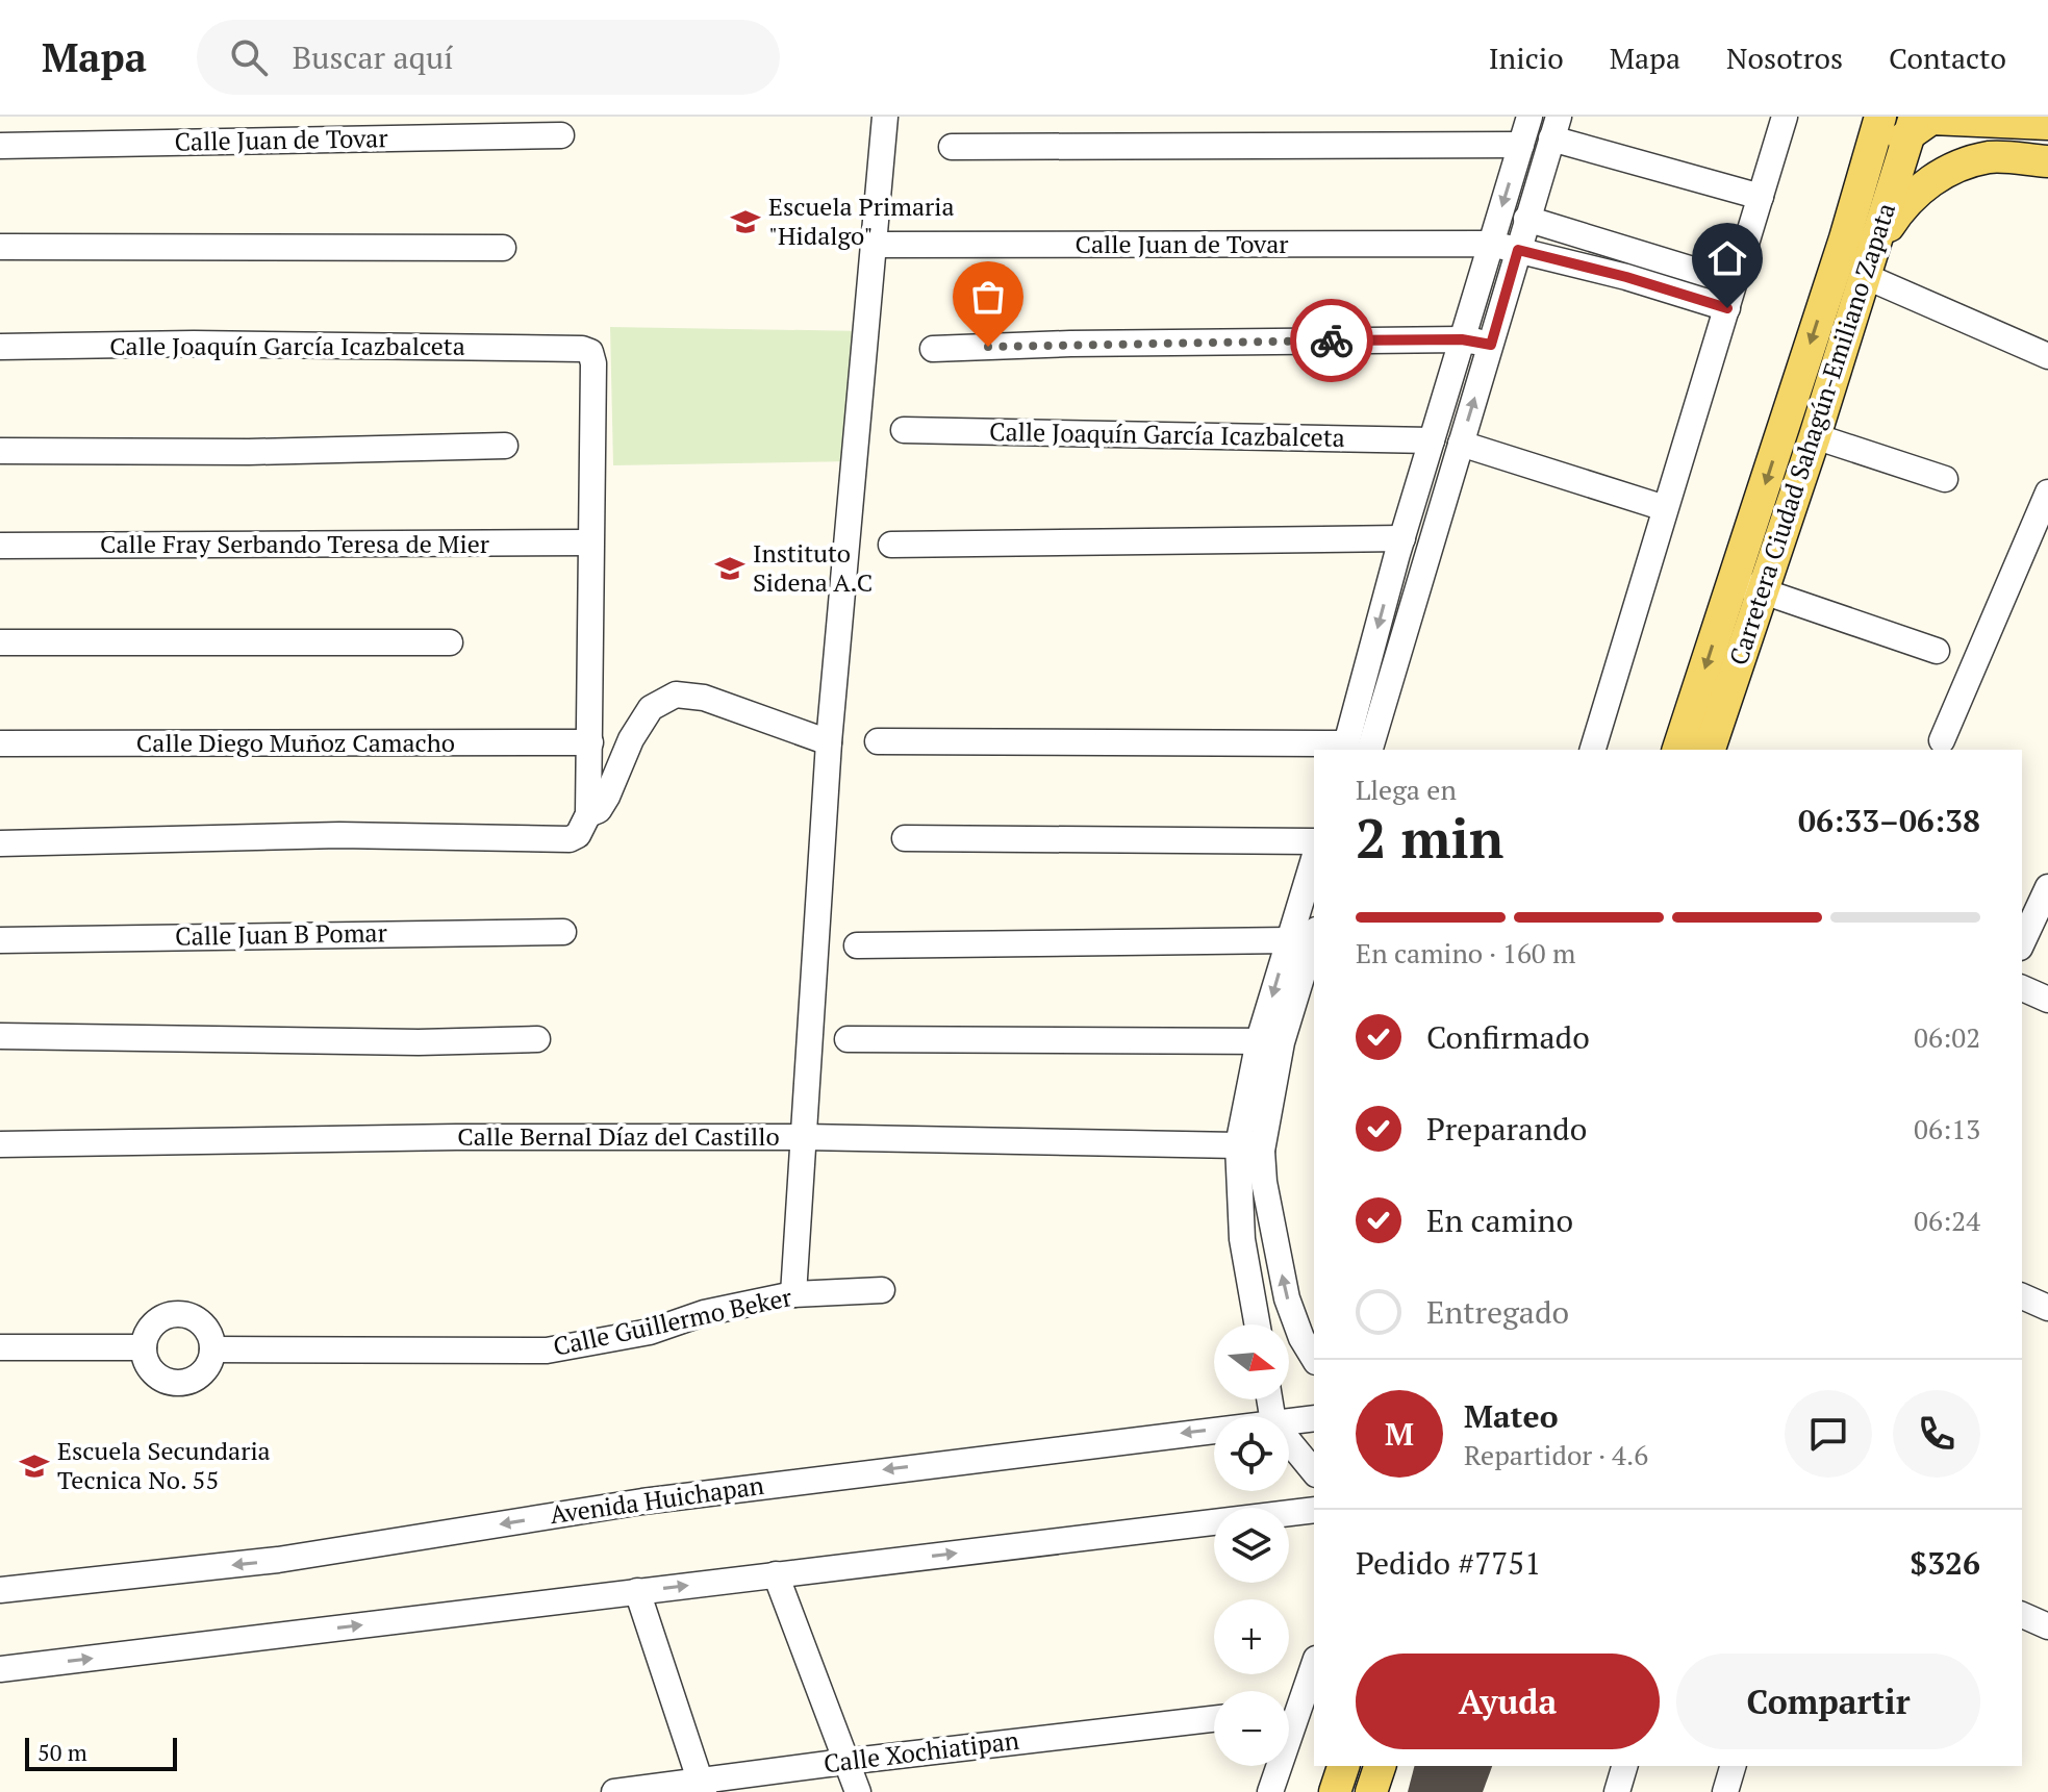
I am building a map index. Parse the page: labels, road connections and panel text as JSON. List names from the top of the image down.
{
  "streets": {
    "main road": ["Carretera Ciudad Sahagún-Emiliano Zapata"],
    "street": [
      "Calle Juan de Tovar",
      "Calle Joaquín García Icazbalceta",
      "Calle Fray Serbando Teresa de Mier",
      "Calle Diego Muñoz Camacho",
      "Calle Juan B Pomar",
      "Calle Bernal Díaz del Castillo",
      "Calle Guillermo Beker",
      "Avenida Huichapan",
      "Calle Xochiatipan"
    ]
  },
  "crossings": [
    ["Calle Joaquín García Icazbalceta", "Calle Fray Serbando Teresa de Mier"]
  ],
  "places": {
    "school or university": ["Escuela Primaria \"Hidalgo\"", "Instituto Sidena A.C", "Escuela Secundaria Tecnica No. 55"]
  },
  "scale_bar": "50 m",
  "north": "right",
  "page": {
    "header": "Mapa",
    "search": "Buscar aquí",
    "nav": [
      "Inicio",
      "Mapa",
      "Nosotros",
      "Contacto"
    ],
    "heading": ["2 min", "Llega en", "06:33–06:38"],
    "panel": [
      "Mateo",
      "Repartidor · 4.6",
      "Pedido #7751",
      "$326"
    ],
    "bar": "En camino · 160 m",
    "list": [
      ["Confirmado", "06:02"],
      ["Preparando", "06:13"],
      ["En camino", "06:24"],
      "Entregado"
    ],
    "map_buttons": ["+", "−"],
    "round": "M",
    "buttons": ["Ayuda", "Compartir"],
    "scale": "50 m"
  }
}
